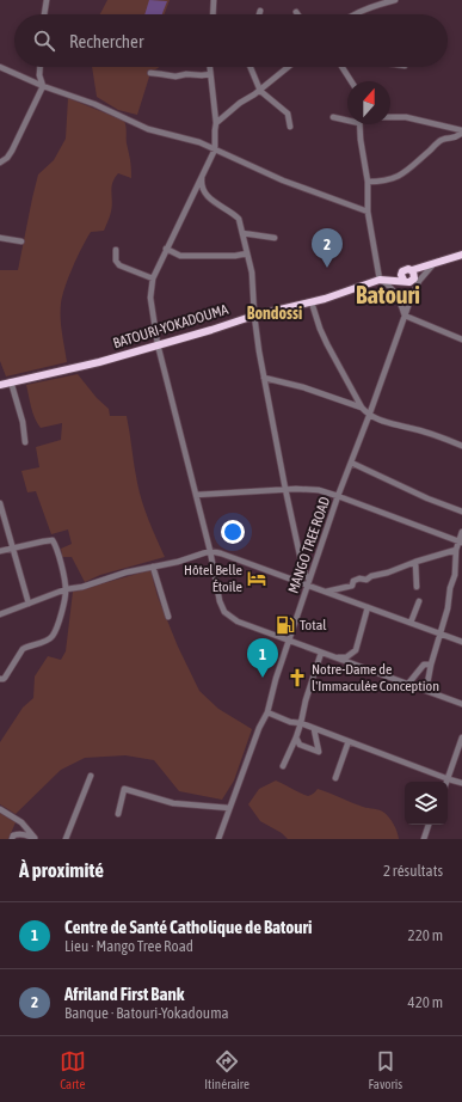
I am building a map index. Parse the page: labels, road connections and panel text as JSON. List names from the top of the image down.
{
  "streets": {
    "highway": ["BATOURI-YOKADOUMA"],
    "street": ["MANGO TREE ROAD"]
  },
  "districts": ["Batouri", "Bondossi"],
  "places": {
    "hotel": ["Hôtel Belle Étoile"],
    "fuel station": ["Total"],
    "church": ["Notre-Dame de l'Immaculée Conception"]
  },
  "north": "top",
  "page": {
    "search": "Rechercher",
    "pins": ["2", "1"],
    "heading": ["À proximité", "2 résultats"],
    "list": [
      {
        "mark": "1",
        "name": "Centre de Santé Catholique de Batouri",
        "note": "Lieu · Mango Tree Road",
        "value": "220 m"
      },
      {
        "mark": "2",
        "name": "Afriland First Bank",
        "note": "Banque · Batouri-Yokadouma",
        "value": "420 m"
      }
    ],
    "nav": ["Carte", "Itinéraire", "Favoris"]
  }
}
